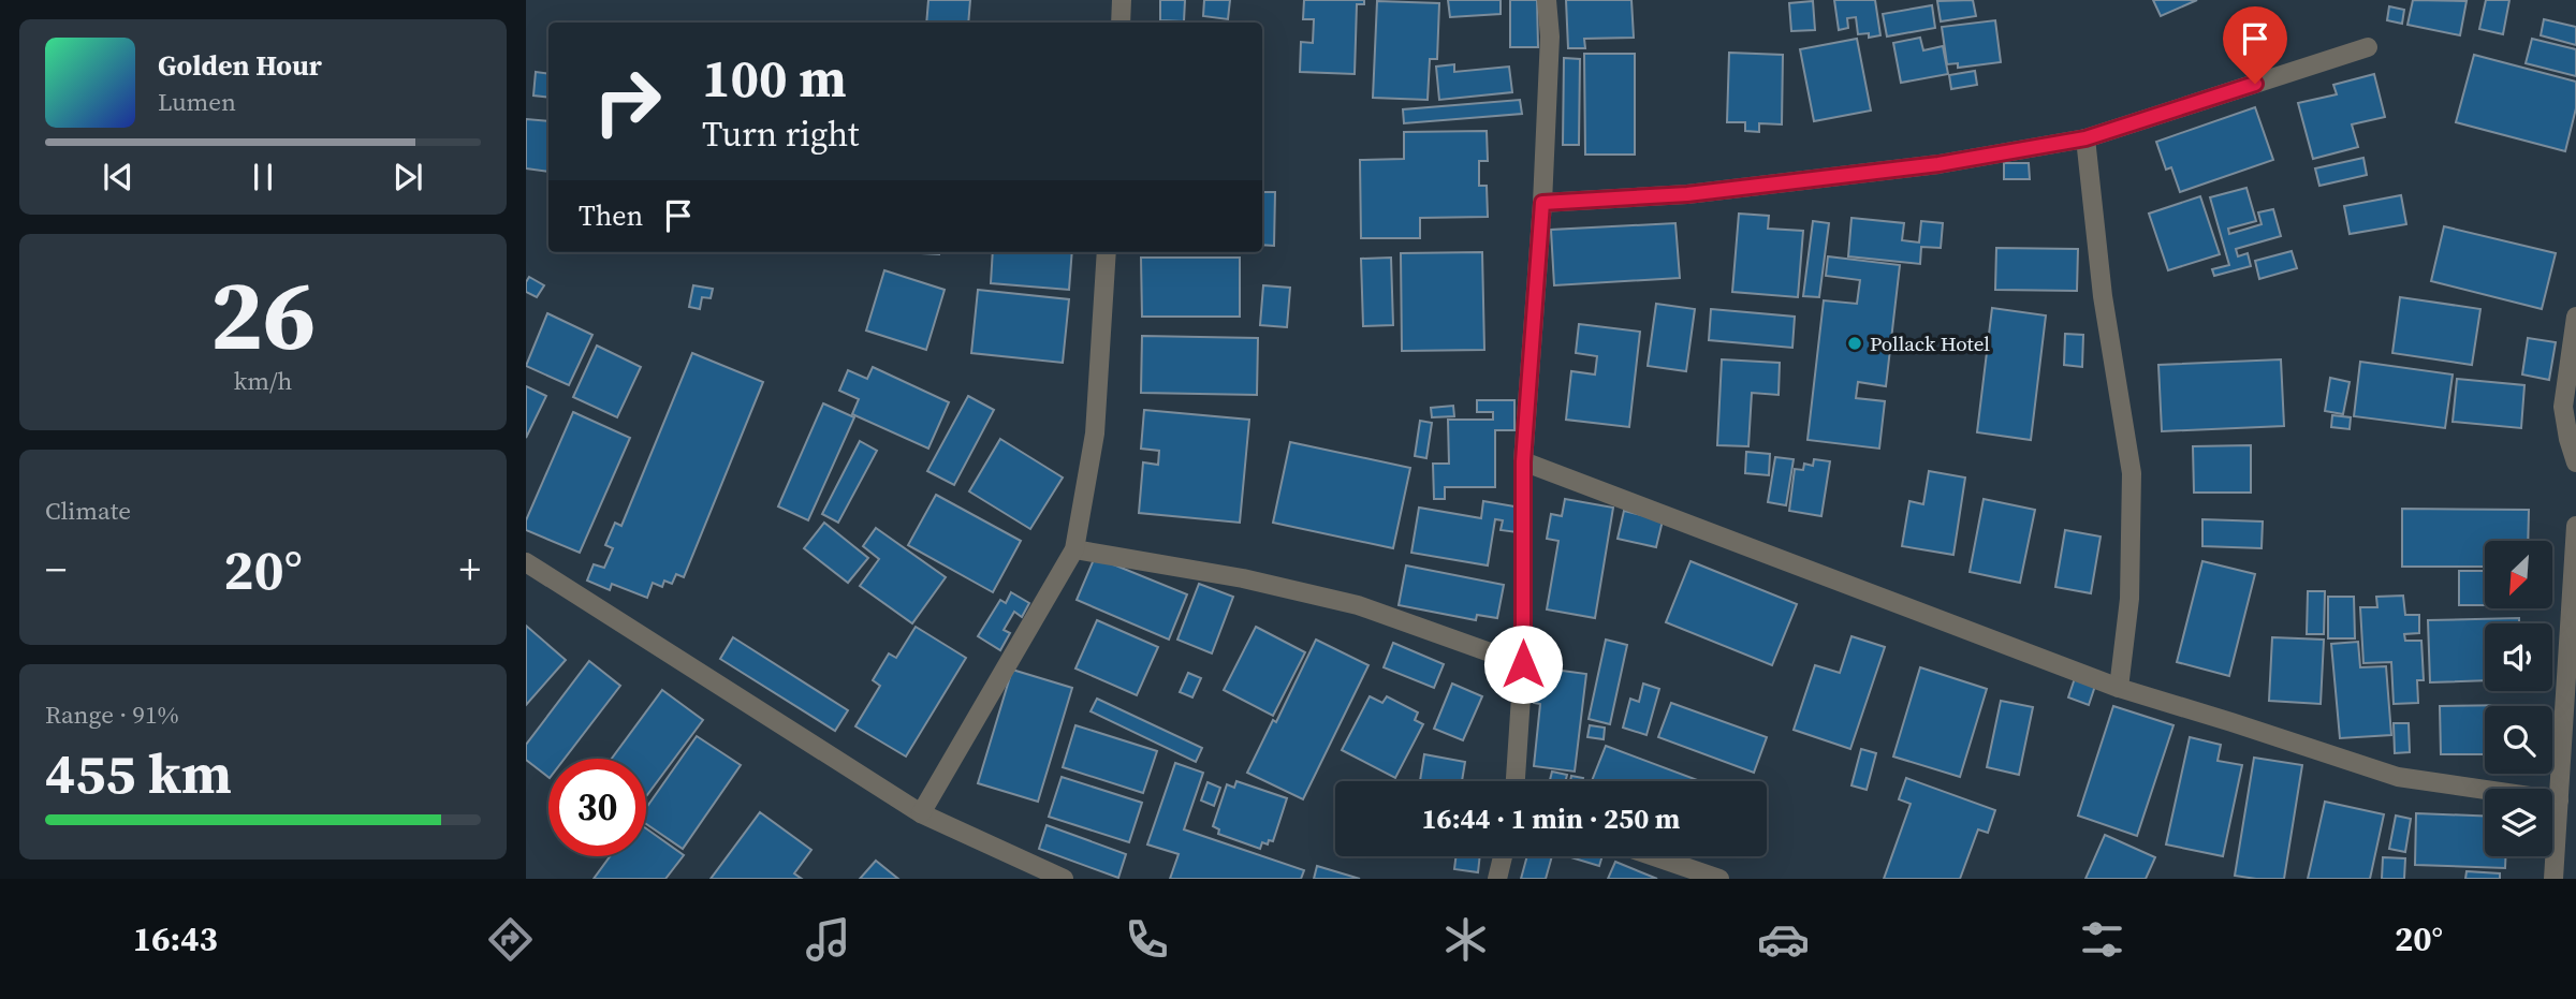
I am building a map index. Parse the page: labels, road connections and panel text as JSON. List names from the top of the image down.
{
  "places": ["Pollack Hotel"],
  "north": "bottom left",
  "page": {
    "turn": ["100 m", "Turn right"],
    "song": ["Golden Hour", "Lumen"],
    "then": "Then",
    "tile": [
      ["26", "km/h"],
      "Climate",
      ["Range · 91%", "455 km"]
    ],
    "heat": ["−", "20°", "+"],
    "limit": "30",
    "trip": "16:44 · 1 min · 250 m",
    "tabs": ["16:43", "20°"]
  }
}
